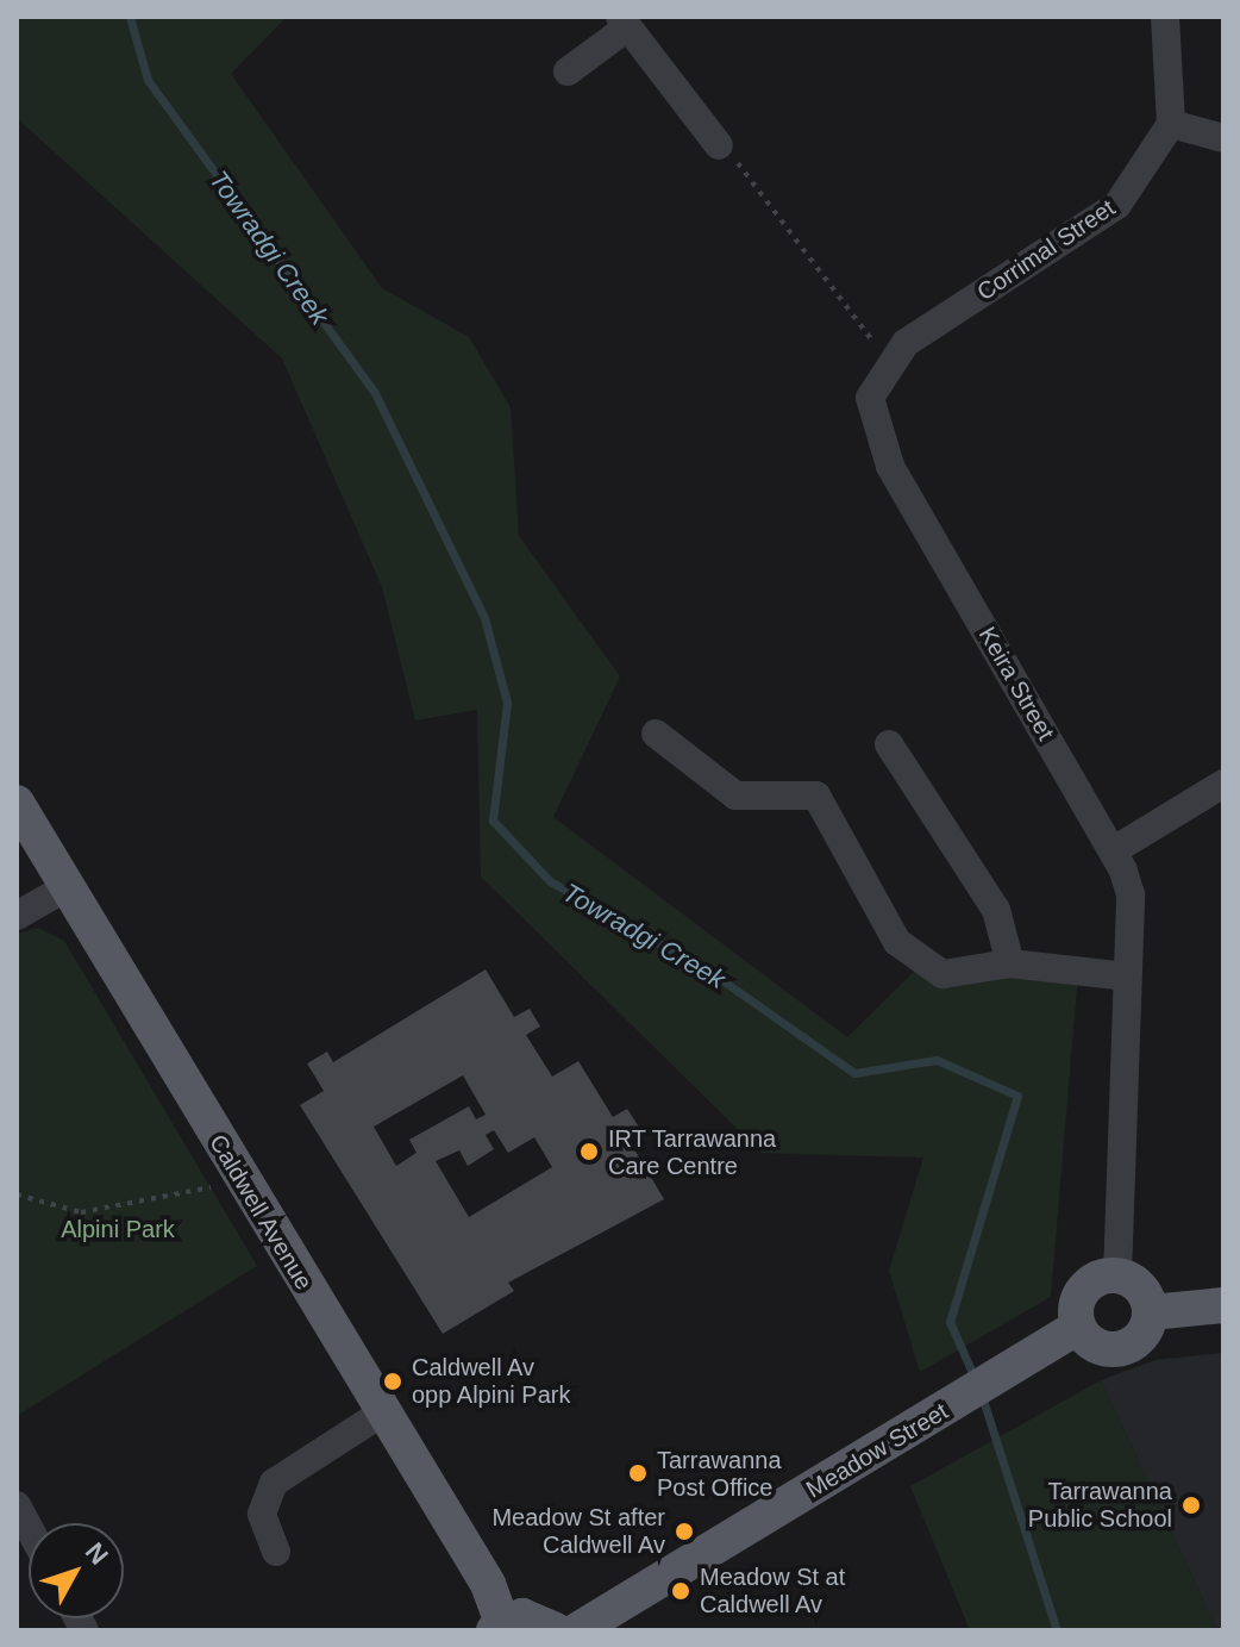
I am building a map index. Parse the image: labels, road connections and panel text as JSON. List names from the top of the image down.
{
  "streets": {
    "main road": ["Caldwell Avenue", "Meadow Street"],
    "street": ["Corrimal Street", "Keira Street"]
  },
  "crossings": [
    ["Corrimal Street", "Keira Street"],
    ["Keira Street", "Meadow Street"]
  ],
  "water": ["Towradgi Creek"],
  "parks": ["Alpini Park"],
  "places": [
    "IRT Tarrawanna Care Centre",
    "Caldwell Av opp Alpini Park",
    "Tarrawanna Post Office",
    "Tarrawanna Public School",
    "Meadow St after Caldwell Av",
    "Meadow St at Caldwell Av"
  ],
  "north": "top right"
}
